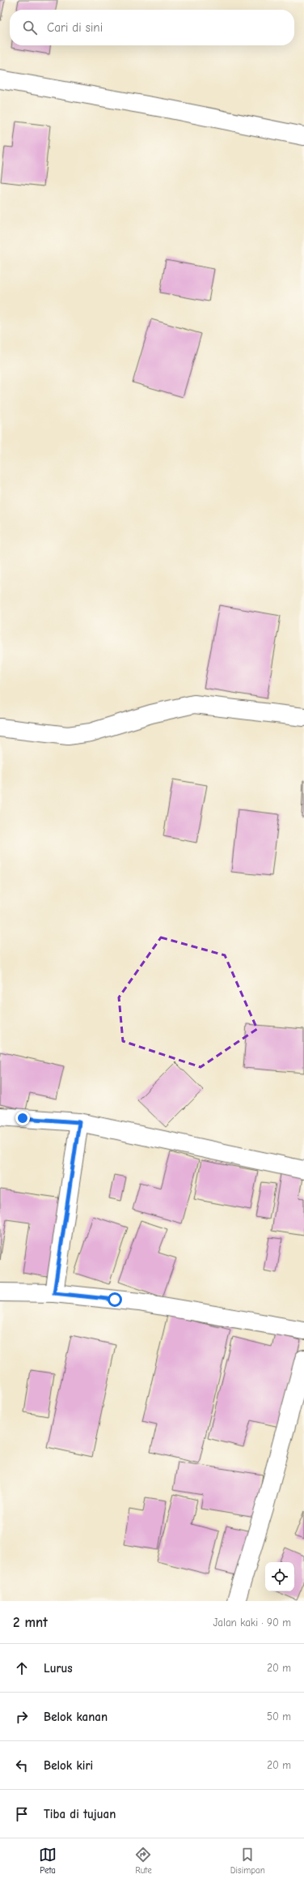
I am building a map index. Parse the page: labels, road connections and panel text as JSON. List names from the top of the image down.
{
  "page": {
    "search": "Cari di sini",
    "heading": ["2 mnt", "Jalan kaki · 90 m"],
    "list": [
      ["Lurus", "20 m"],
      ["Belok kanan", "50 m"],
      ["Belok kiri", "20 m"],
      "Tiba di tujuan"
    ],
    "nav": ["Peta", "Rute", "Disimpan"]
  }
}
